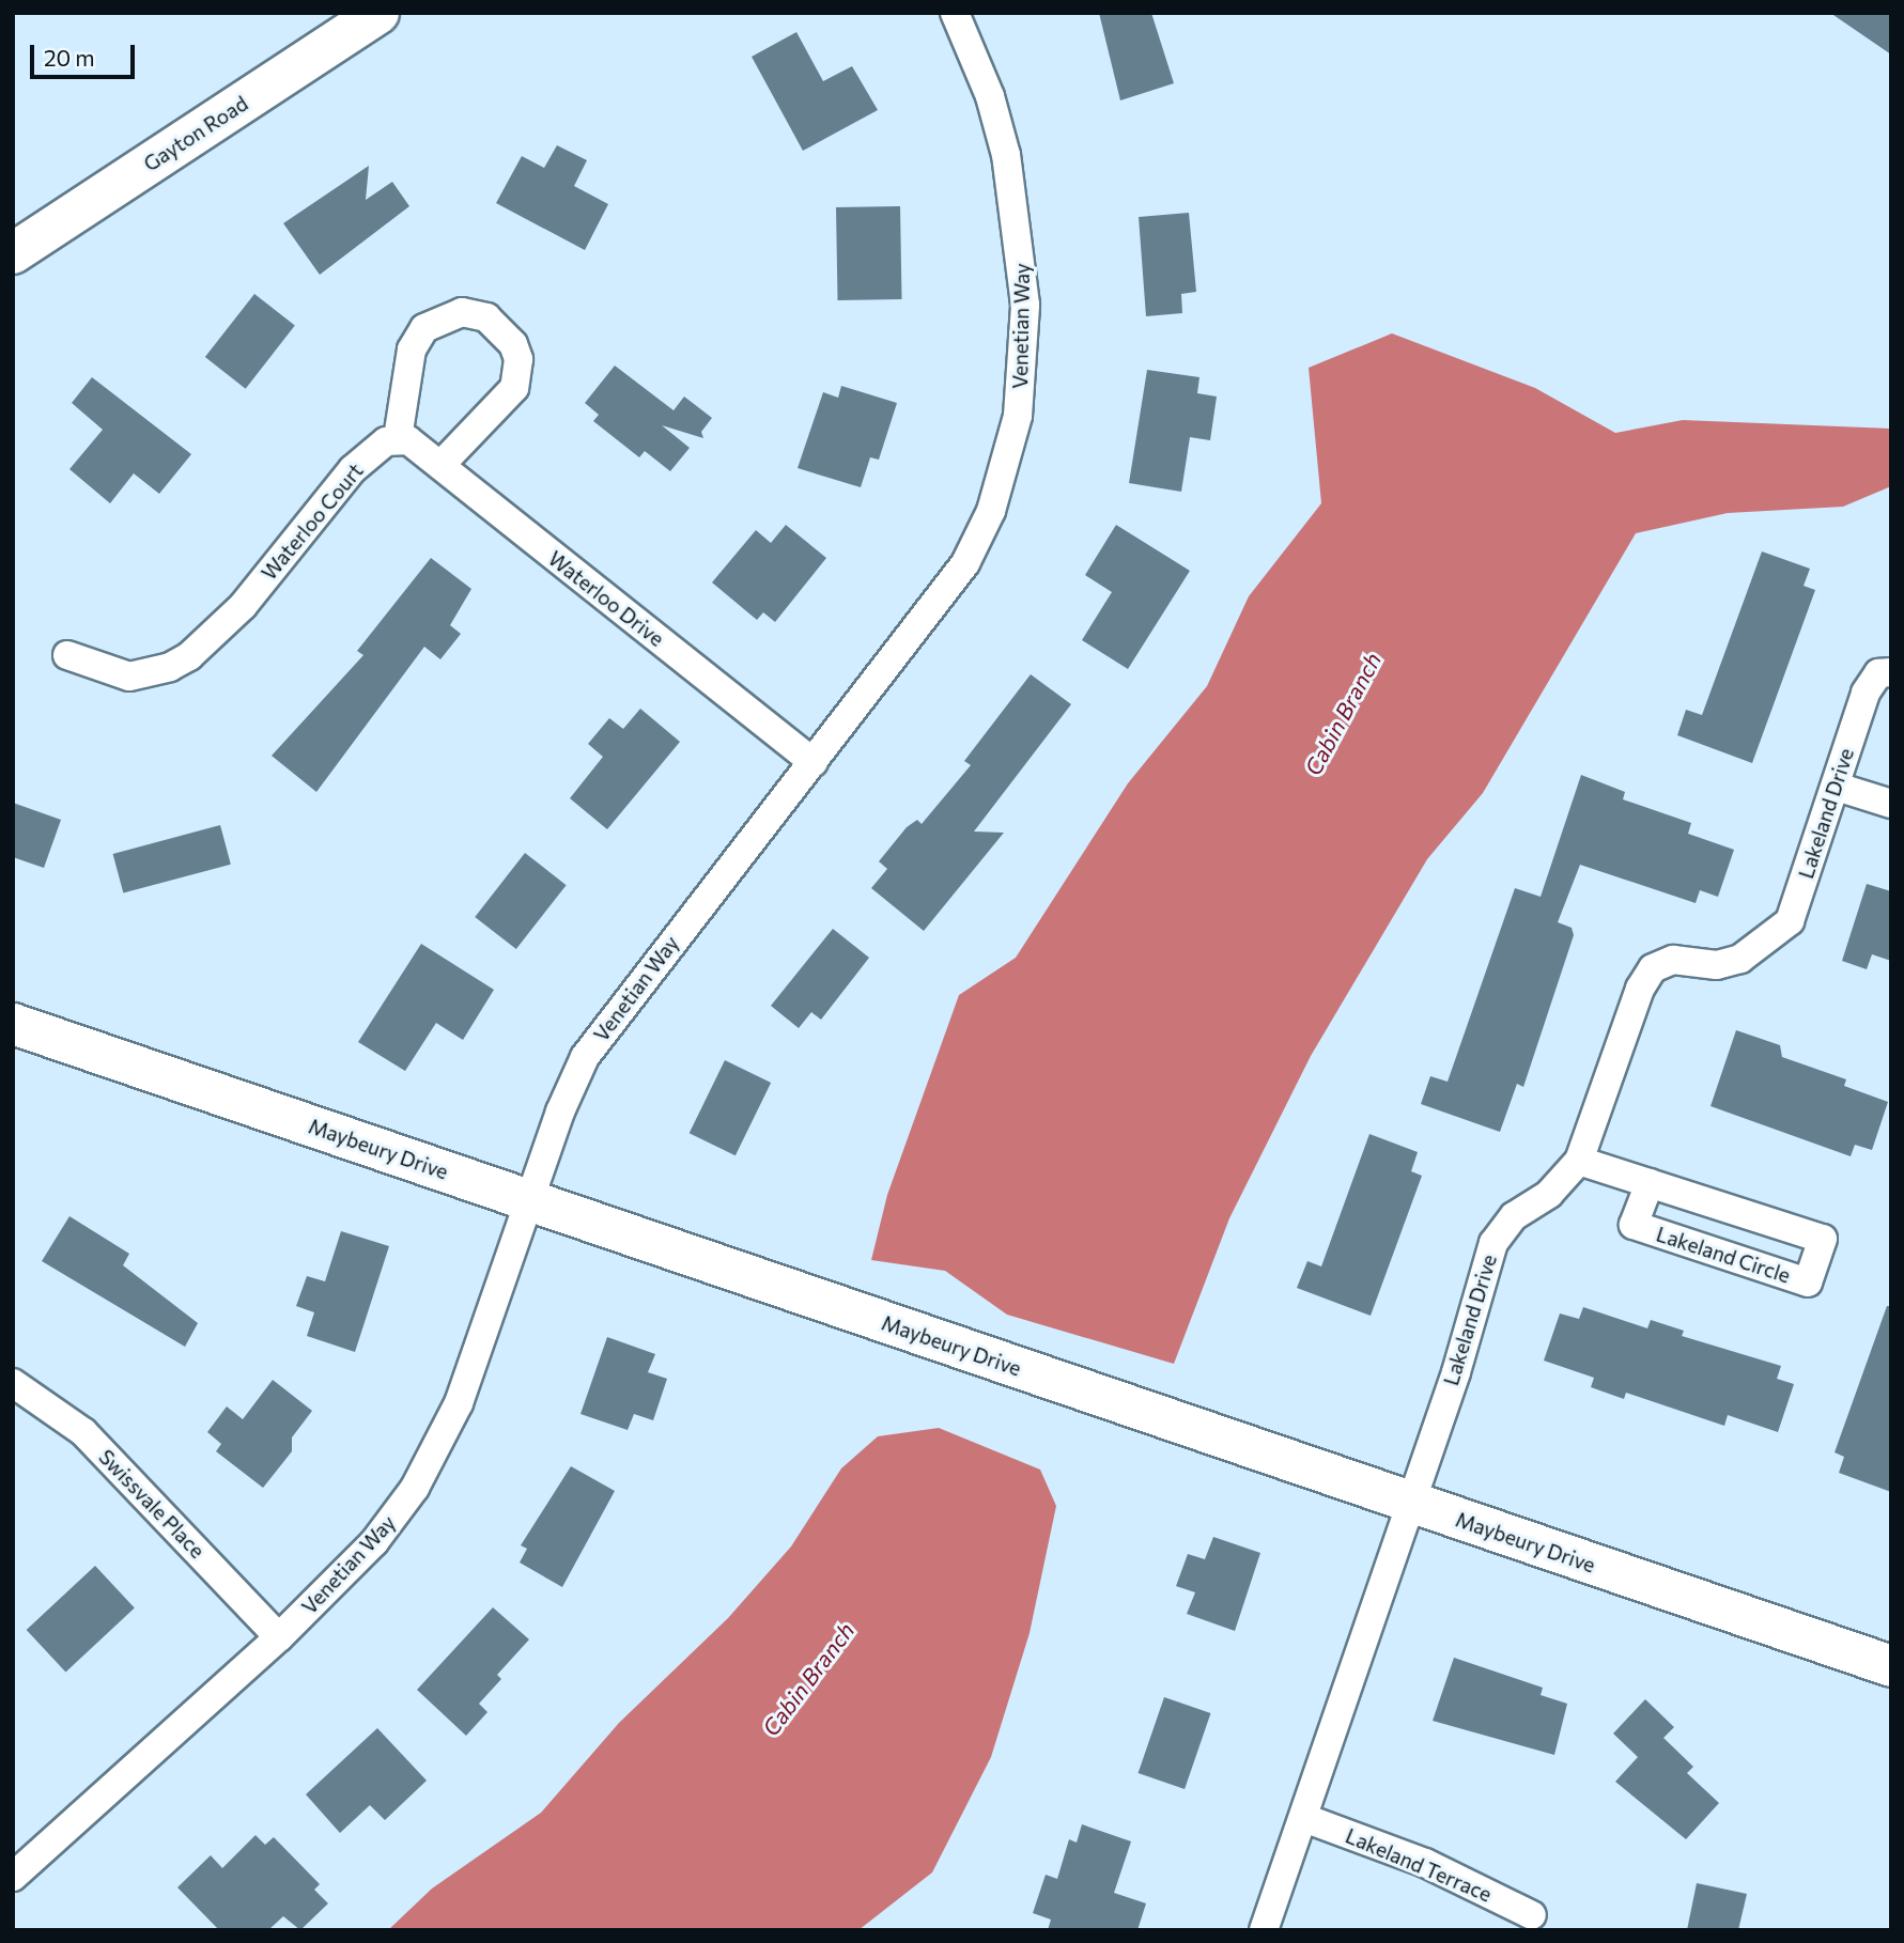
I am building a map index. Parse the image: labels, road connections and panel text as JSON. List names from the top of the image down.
{
  "streets": {
    "street": [
      "Gayton Road",
      "Venetian Way",
      "Waterloo Court",
      "Waterloo Drive",
      "Lakeland Drive",
      "Maybeury Drive",
      "Lakeland Circle",
      "Swissvale Place",
      "Lakeland Terrace"
    ]
  },
  "crossings": [
    ["Venetian Way", "Waterloo Drive"],
    ["Venetian Way", "Maybeury Drive"],
    ["Venetian Way", "Swissvale Place"],
    ["Waterloo Court", "Waterloo Drive"],
    ["Lakeland Drive", "Maybeury Drive"],
    ["Lakeland Drive", "Lakeland Circle"],
    ["Lakeland Drive", "Lakeland Terrace"]
  ],
  "water": ["Cabin Branch"],
  "scale_bar": "20 m"
}
